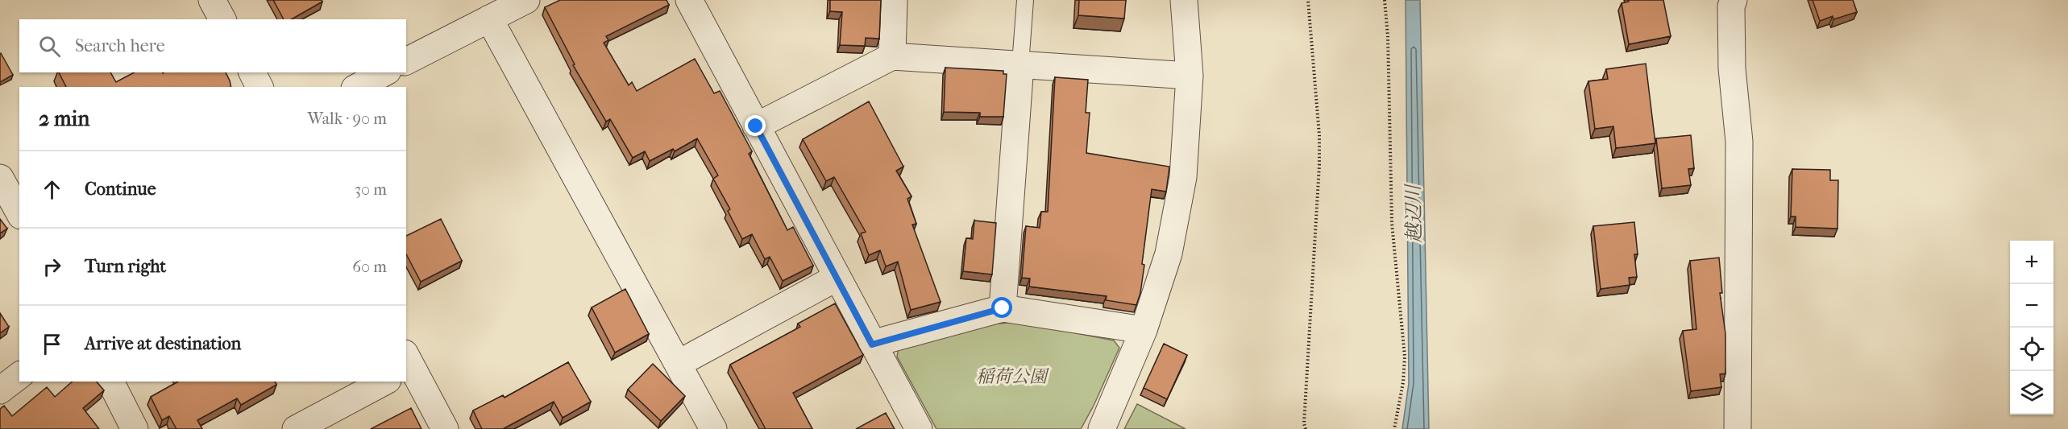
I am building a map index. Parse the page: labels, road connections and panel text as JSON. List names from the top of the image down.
{
  "water": ["越辺川"],
  "parks": ["稲荷公園"],
  "page": {
    "search": "Search here",
    "heading": ["2 min", "Walk · 90 m"],
    "list": [
      ["Continue", "30 m"],
      ["Turn right", "60 m"],
      "Arrive at destination"
    ],
    "map_buttons": ["+", "−"]
  }
}
